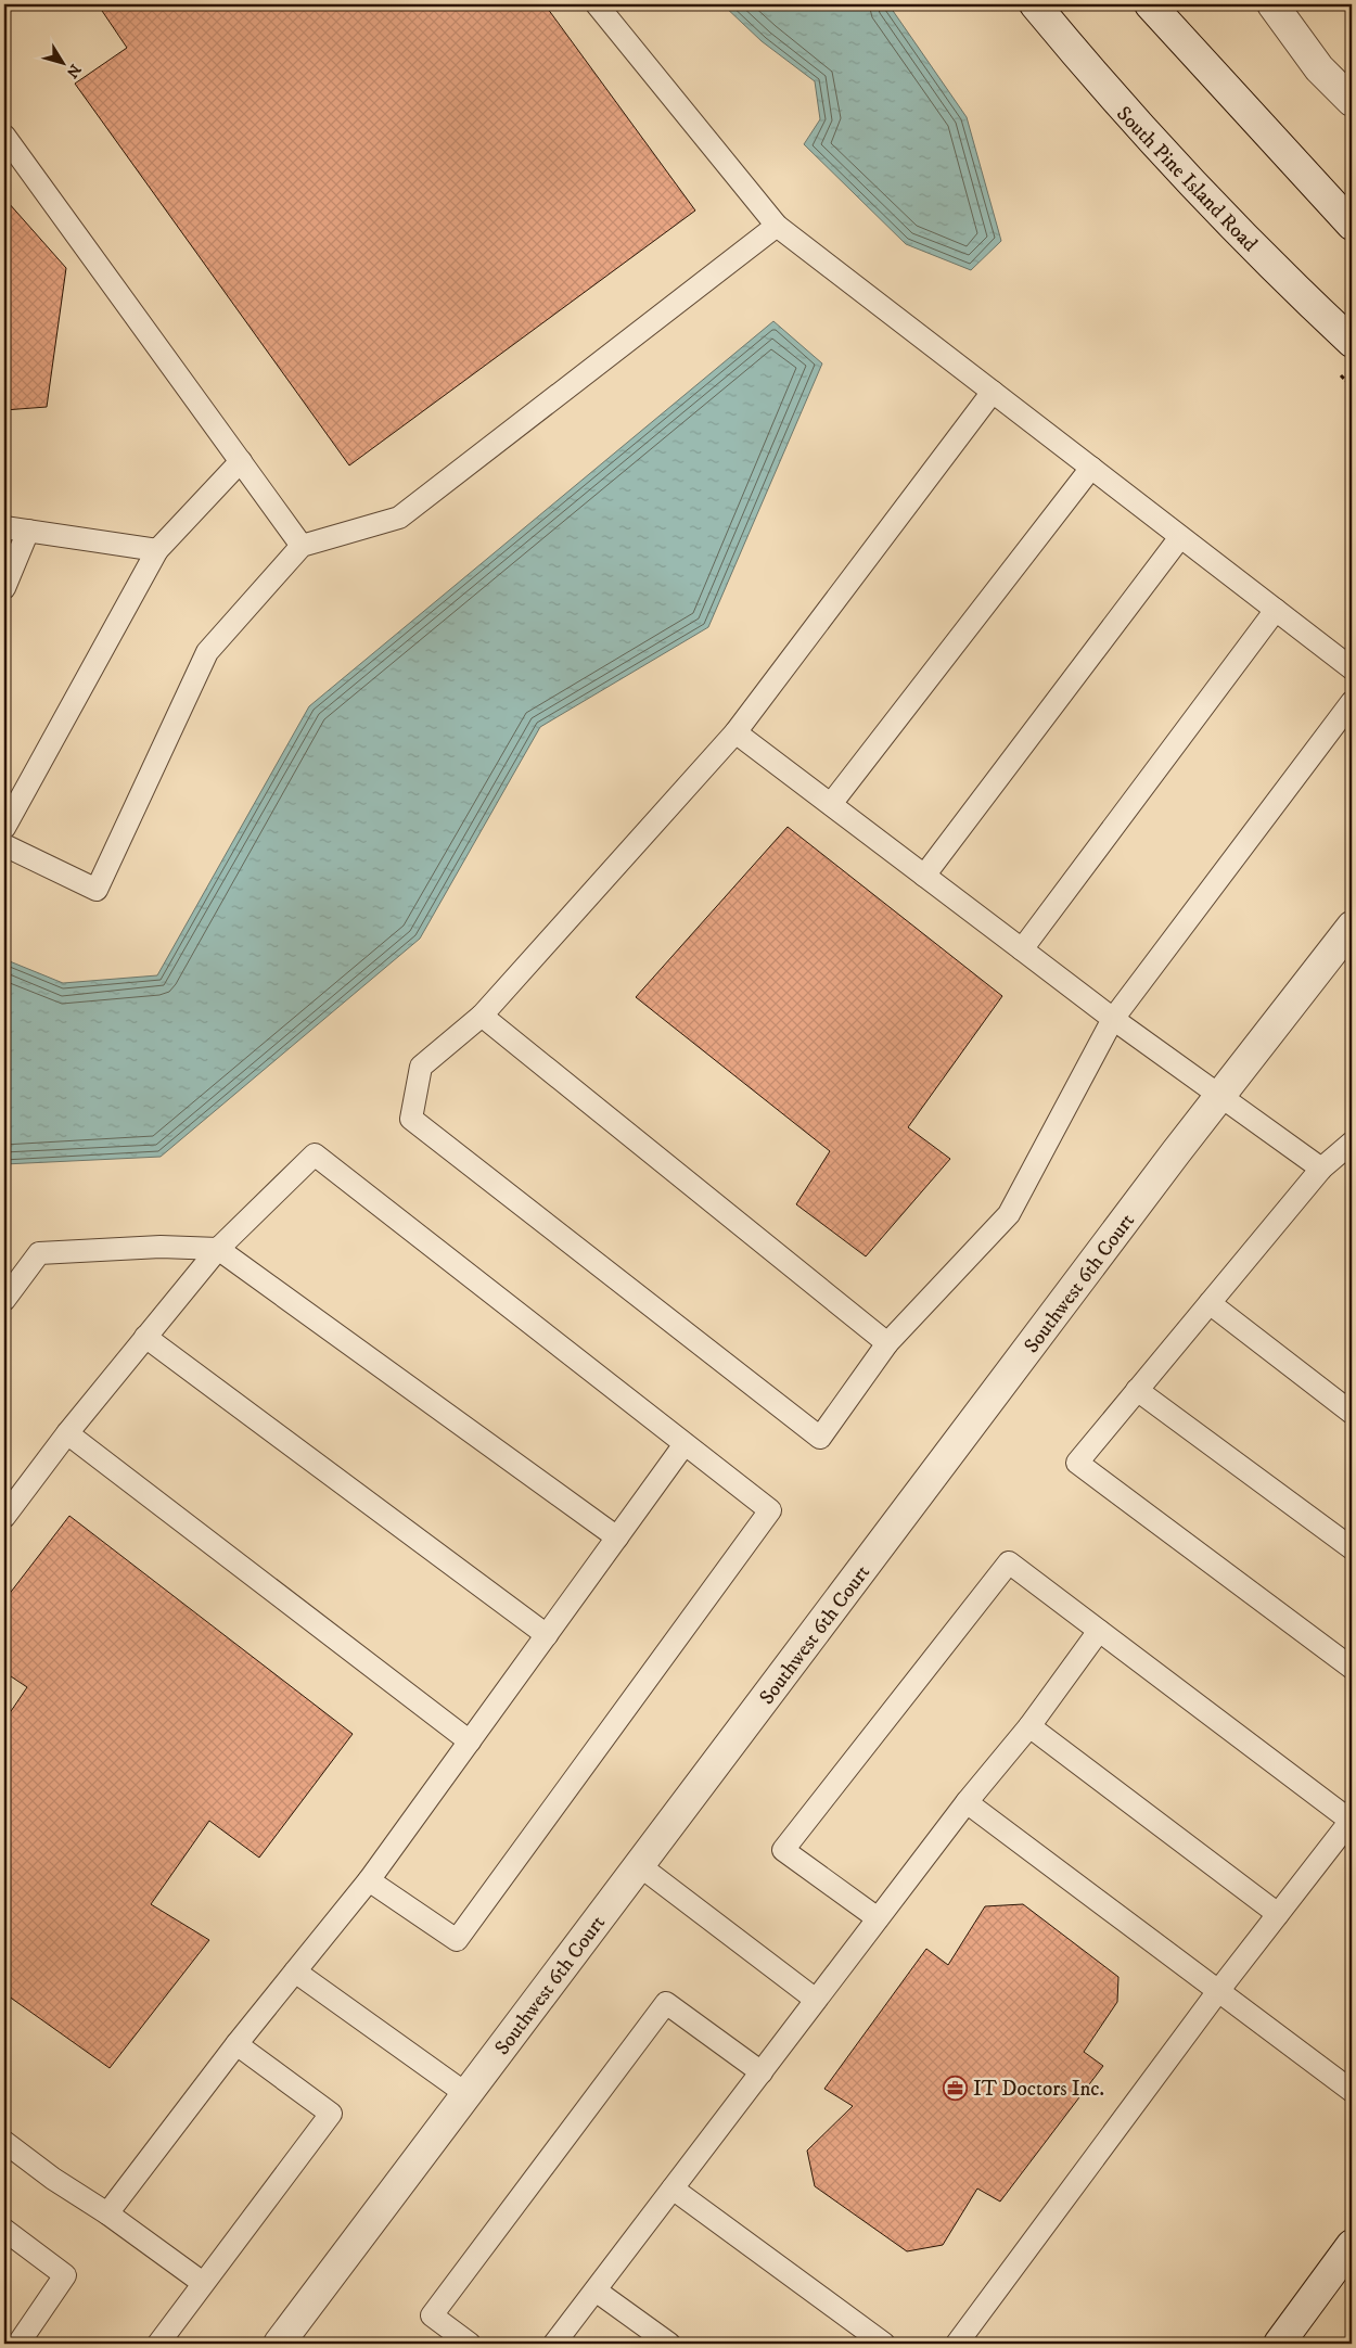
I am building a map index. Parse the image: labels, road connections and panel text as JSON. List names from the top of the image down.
{
  "streets": {
    "street": ["South Pine Island Road", "Southwest 6th Court"]
  },
  "places": {
    "office": ["IT Doctors Inc."]
  },
  "north": "bottom right"
}
